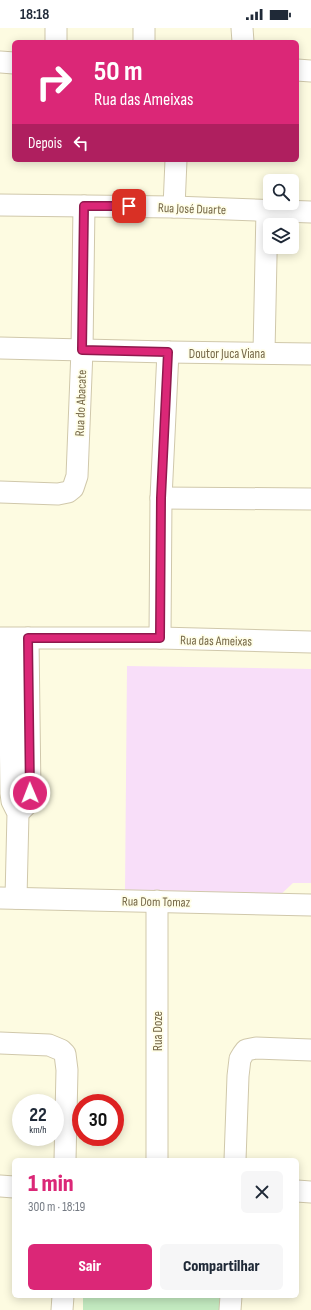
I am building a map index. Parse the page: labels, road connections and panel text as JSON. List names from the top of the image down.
{
  "streets": {
    "street": [
      "Rua José Duarte",
      "Doutor Juca Viana",
      "Rua do Abacate",
      "Rua das Ameixas",
      "Rua Dom Tomaz",
      "Rua Doze"
    ]
  },
  "crossings": [
    ["Rua José Duarte", "Rua do Abacate"],
    ["Doutor Juca Viana", "Rua do Abacate"],
    ["Rua Dom Tomaz", "Rua Doze"]
  ],
  "page": {
    "status": "18:18",
    "turn": ["50 m", "Rua das Ameixas"],
    "then": "Depois",
    "speed": "22 km/h",
    "limit": "30",
    "heading": ["1 min", "300 m · 18:19"],
    "buttons": ["Sair", "Compartilhar"]
  }
}
